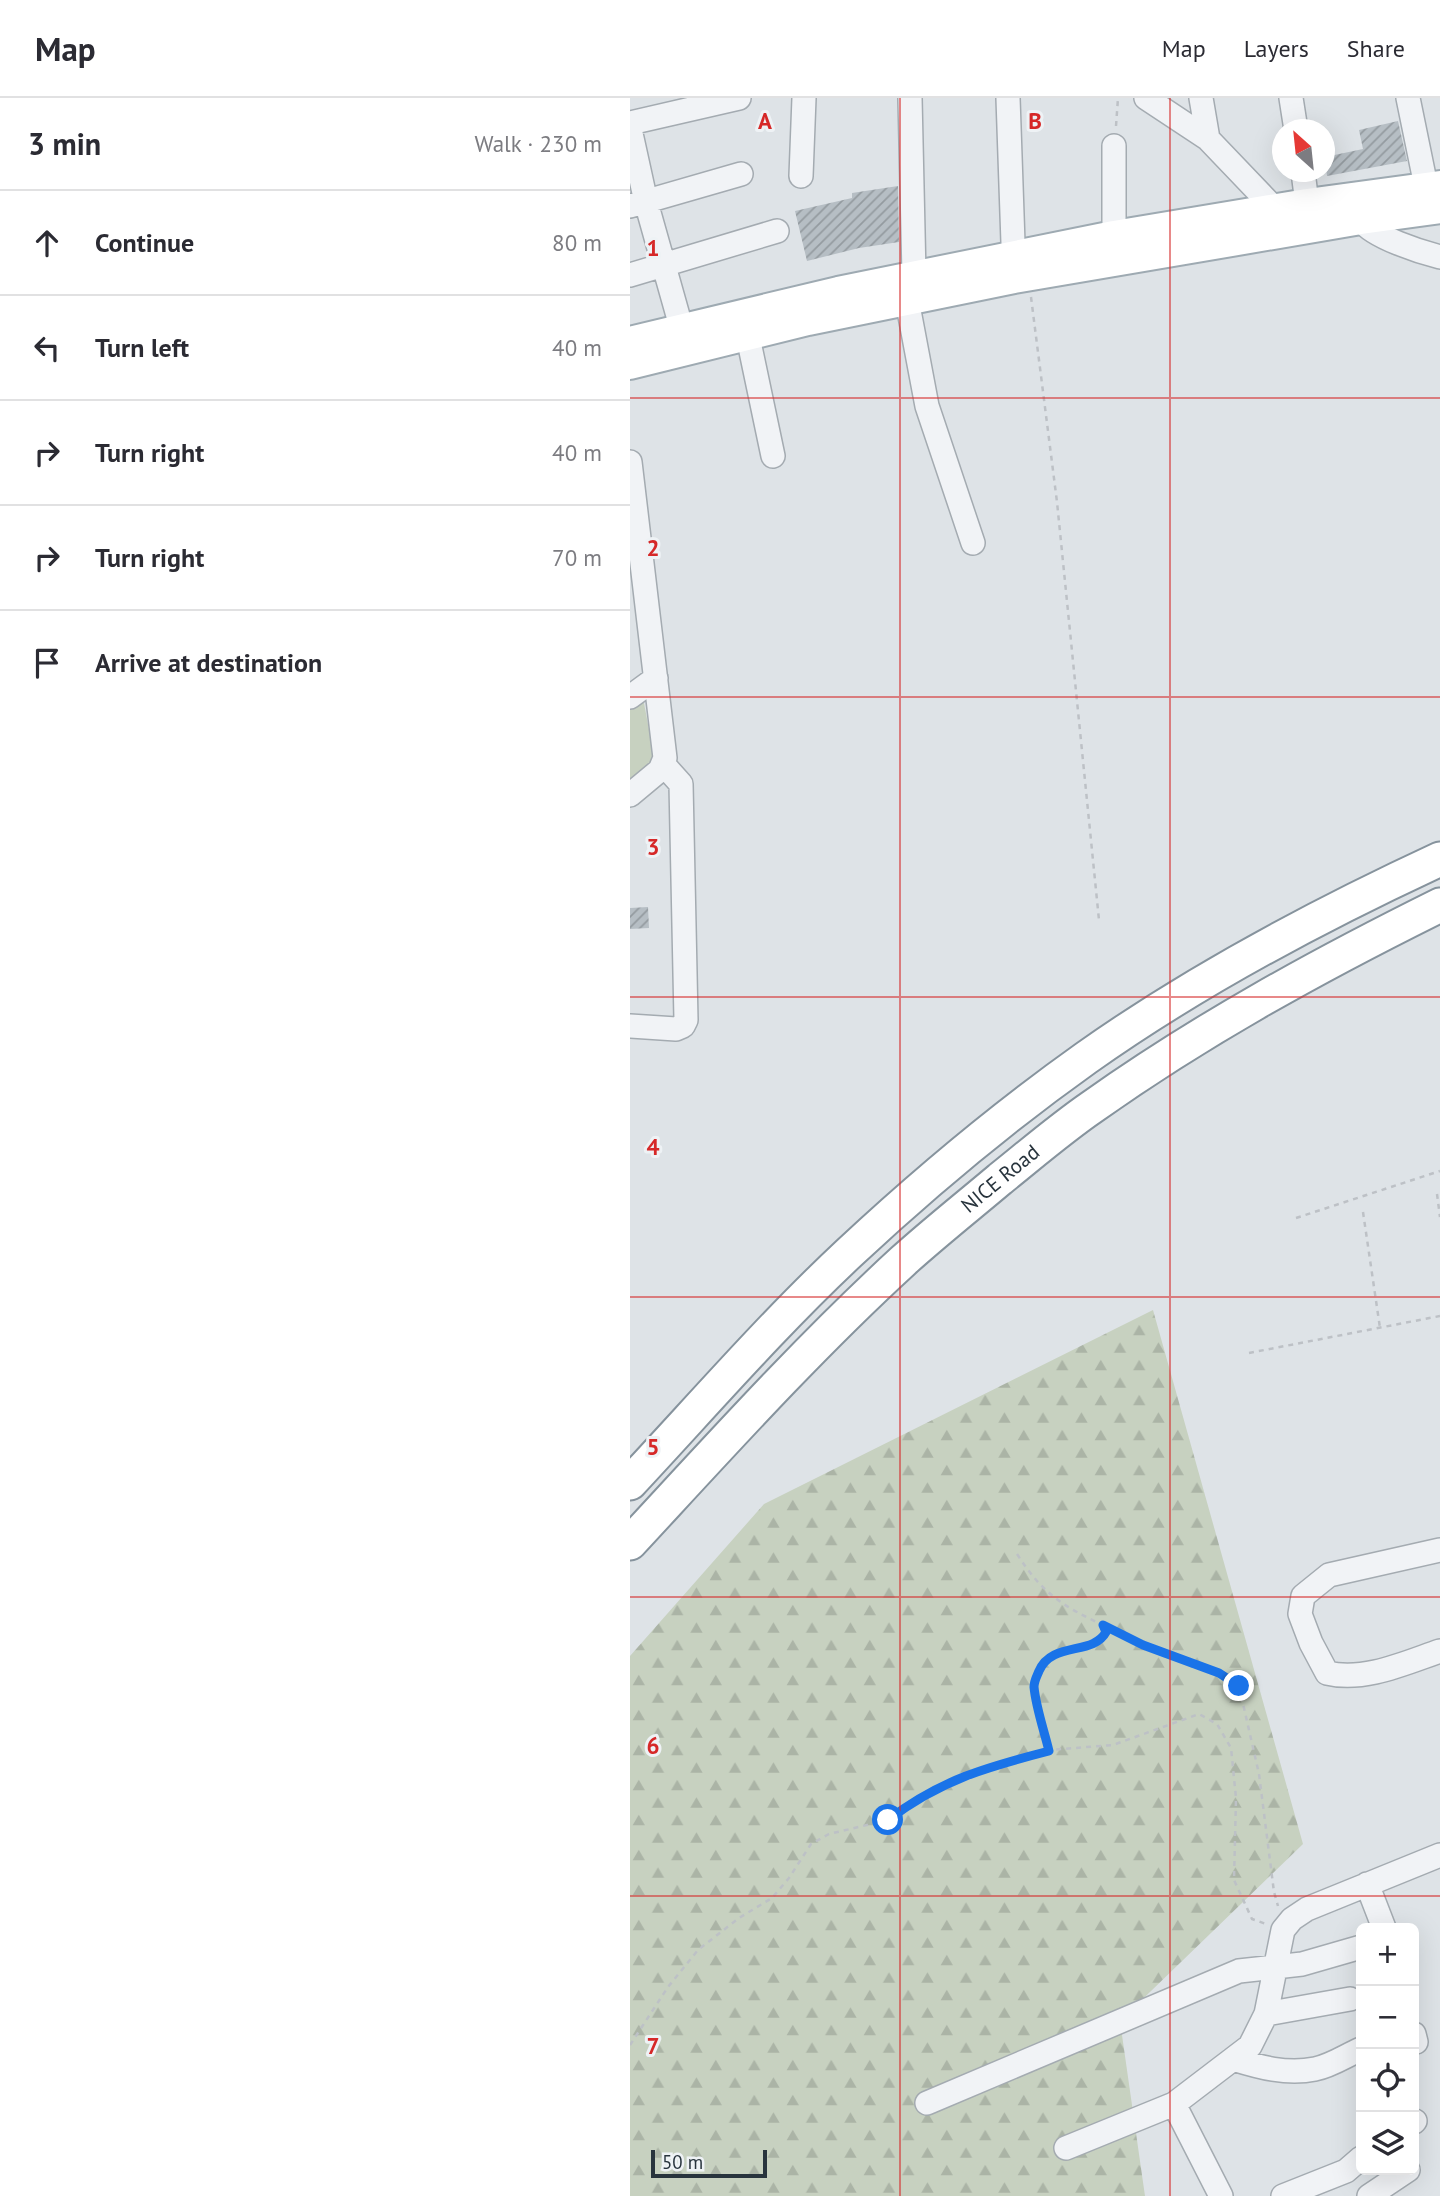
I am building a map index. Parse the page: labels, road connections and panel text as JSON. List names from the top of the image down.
{
  "streets": {
    "highway": ["NICE Road"]
  },
  "scale_bar": "50 m",
  "north": "top left",
  "page": {
    "header": "Map",
    "nav": ["Map", "Layers", "Share"],
    "heading": ["3 min", "Walk · 230 m"],
    "list": [
      ["Continue", "80 m"],
      ["Turn left", "40 m"],
      ["Turn right", "40 m"],
      ["Turn right", "70 m"],
      "Arrive at destination"
    ],
    "map_buttons": ["+", "−"],
    "scale": "50 m"
  },
  "grid": {
    "columns": ["A", "B"],
    "rows": [
      "1",
      "2",
      "3",
      "4",
      "5",
      "6",
      "7"
    ]
  }
}
